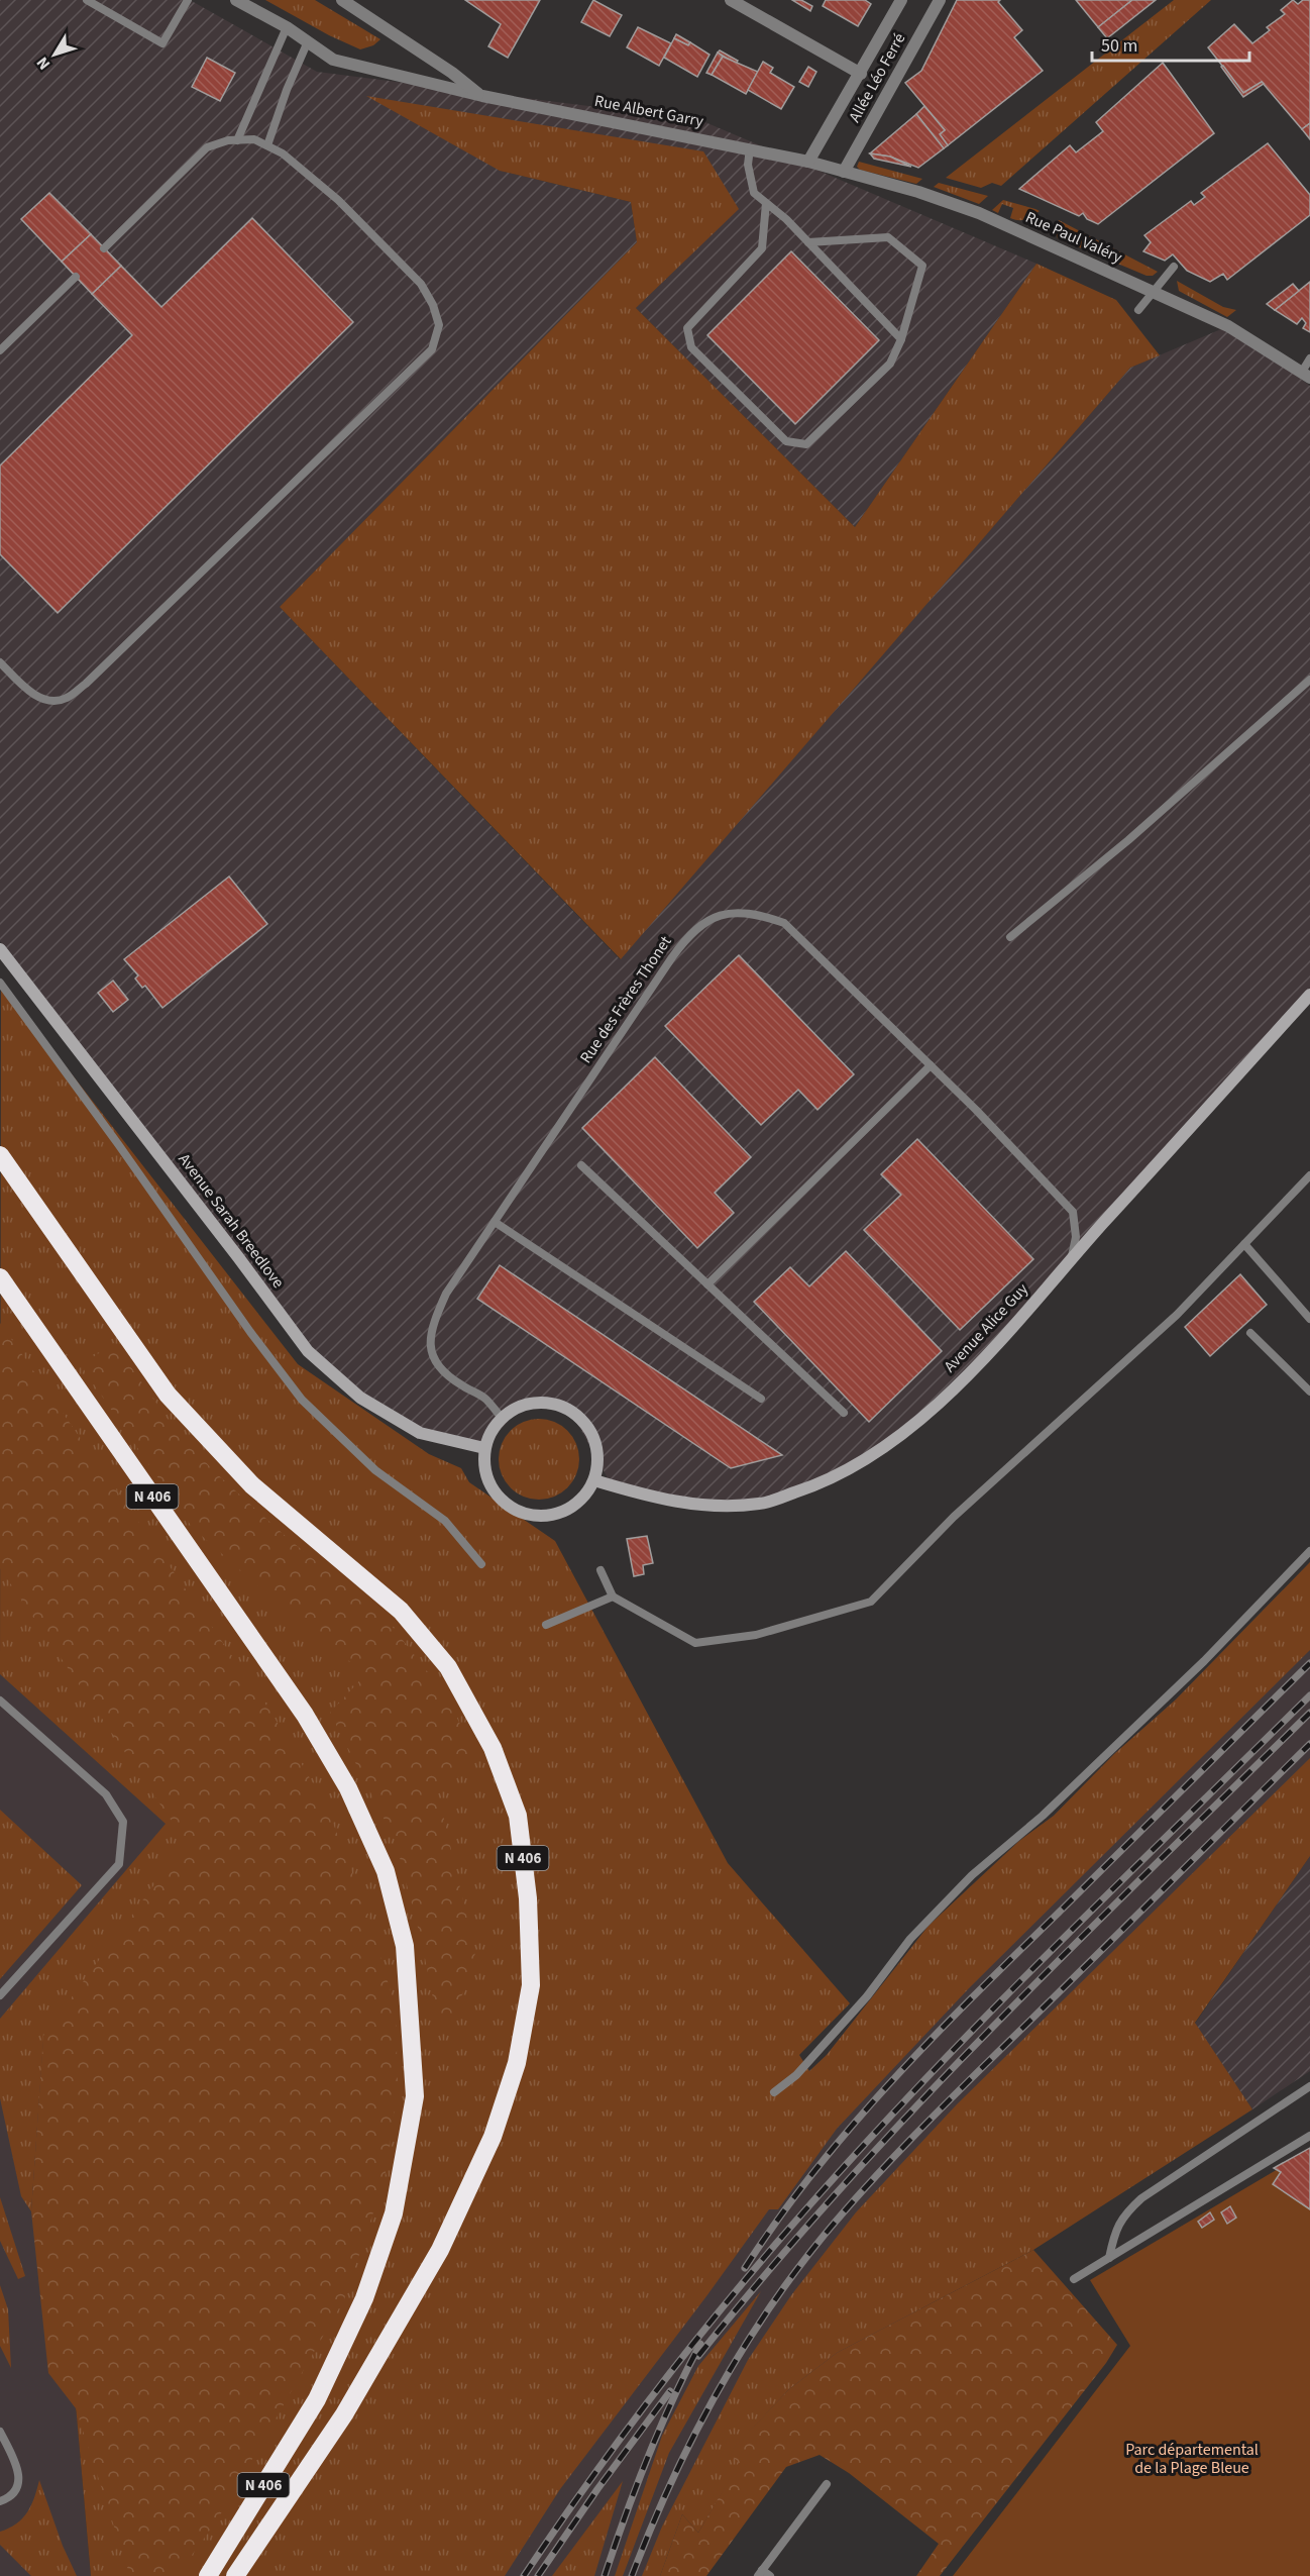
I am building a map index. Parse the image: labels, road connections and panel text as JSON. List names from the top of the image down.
{
  "streets": {
    "highway": ["N 406"],
    "main road": ["Avenue Sarah Breedlove", "Avenue Alice Guy"],
    "street": ["Allée Léo Ferré", "Rue Albert Garry", "Rue Paul Valéry"],
    "lane": ["Rue des Frères Thonet"]
  },
  "crossings": [
    ["Allée Léo Ferré", "Rue Paul Valéry"],
    ["Rue Albert Garry", "Rue Paul Valéry"],
    ["Rue des Frères Thonet", "Avenue Sarah Breedlove"],
    ["Rue des Frères Thonet", "Avenue Alice Guy"],
    ["Avenue Sarah Breedlove", "Avenue Alice Guy"]
  ],
  "parks": ["Parc départemental de la Plage Bleue"],
  "scale_bar": "50 m",
  "north": "bottom left"
}
